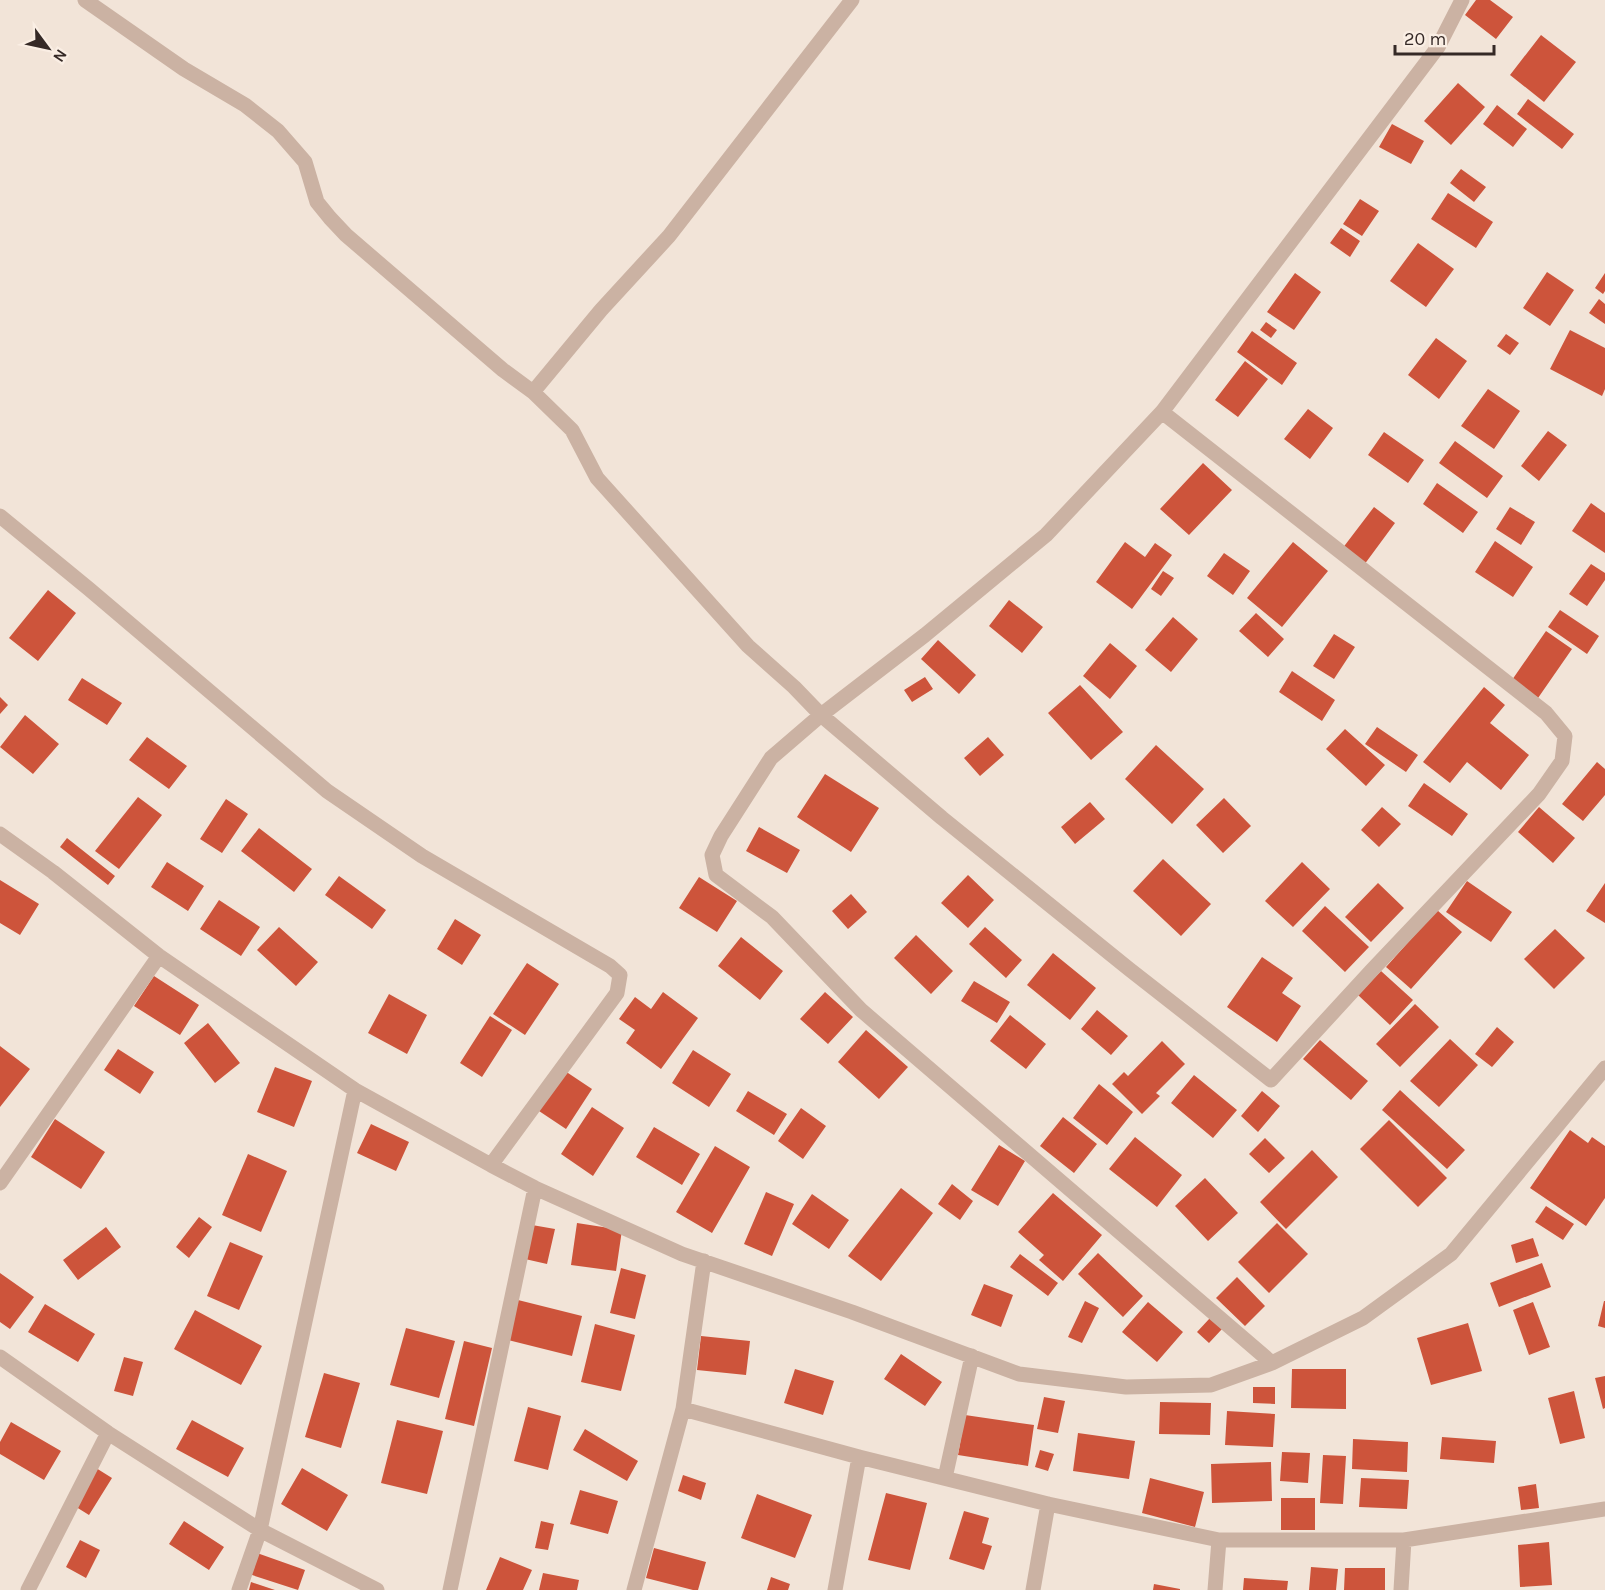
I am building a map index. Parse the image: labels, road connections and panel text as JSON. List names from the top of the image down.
{
  "scale_bar": "20 m",
  "north": "bottom right"
}
